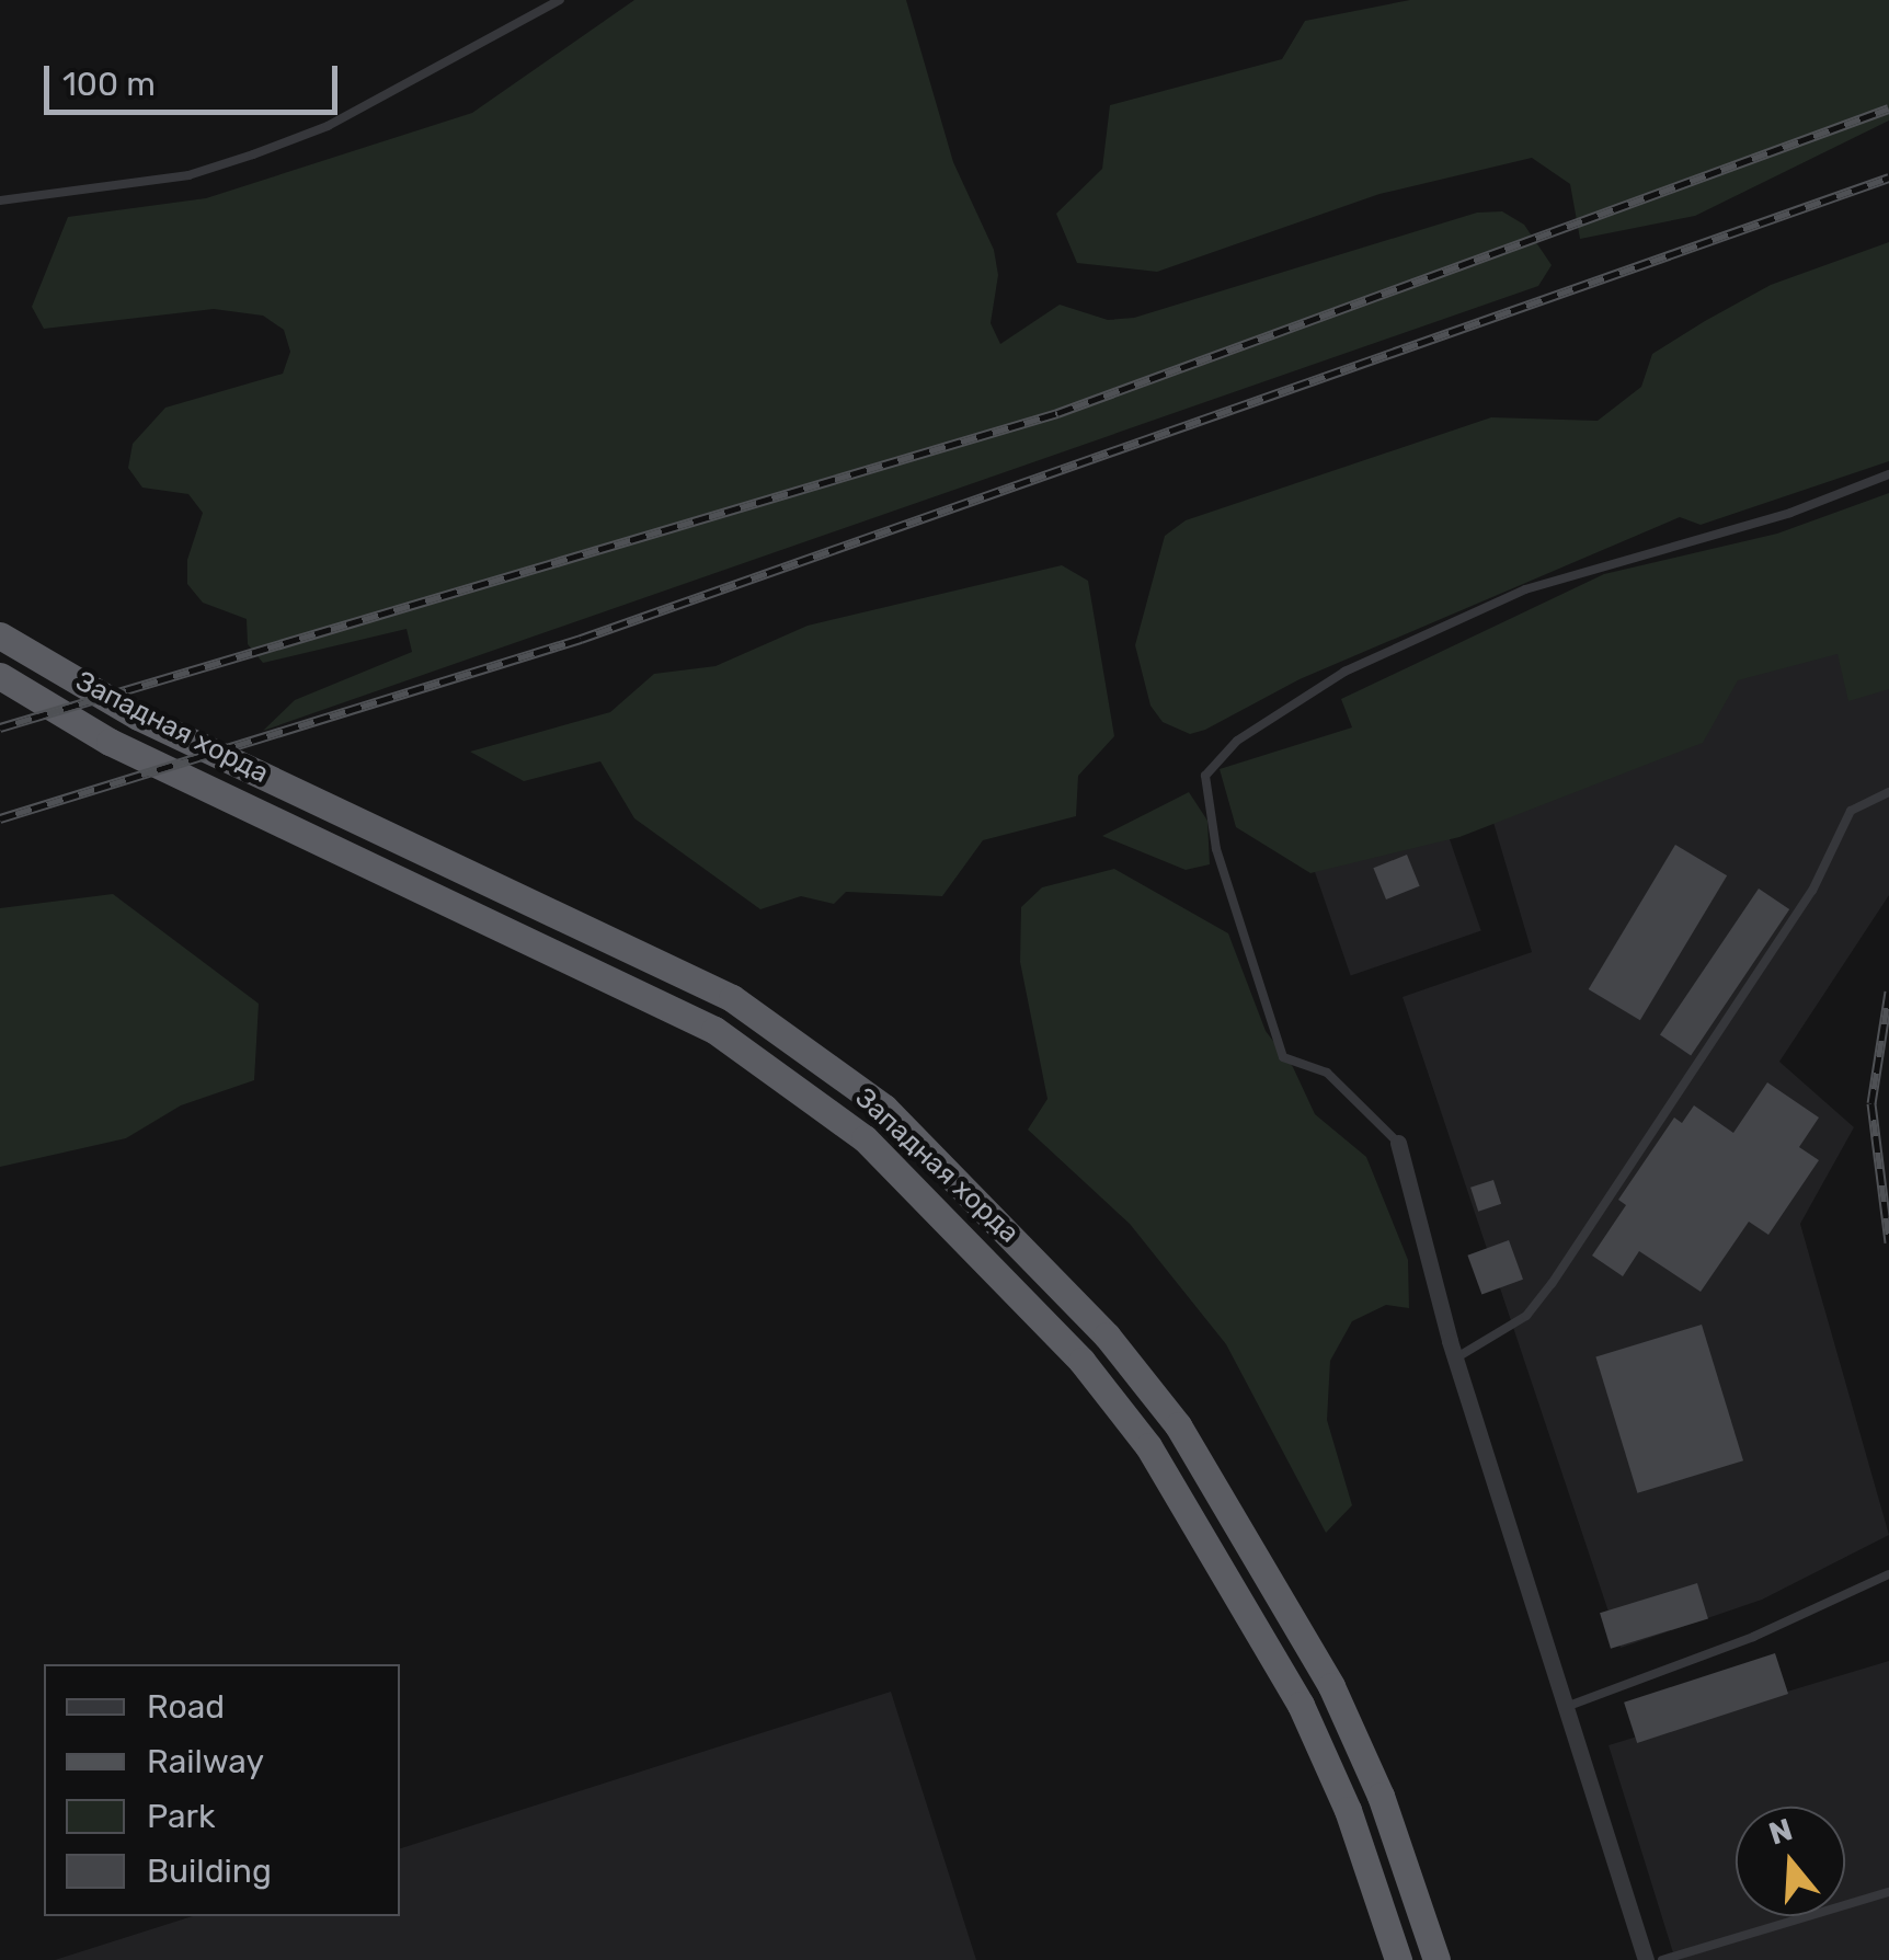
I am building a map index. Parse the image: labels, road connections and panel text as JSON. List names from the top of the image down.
{
  "streets": {
    "highway": ["Западная хорда"]
  },
  "legend": [
    "Road",
    "Railway",
    "Park",
    "Building"
  ],
  "scale_bar": "100 m",
  "north": "top"
}
